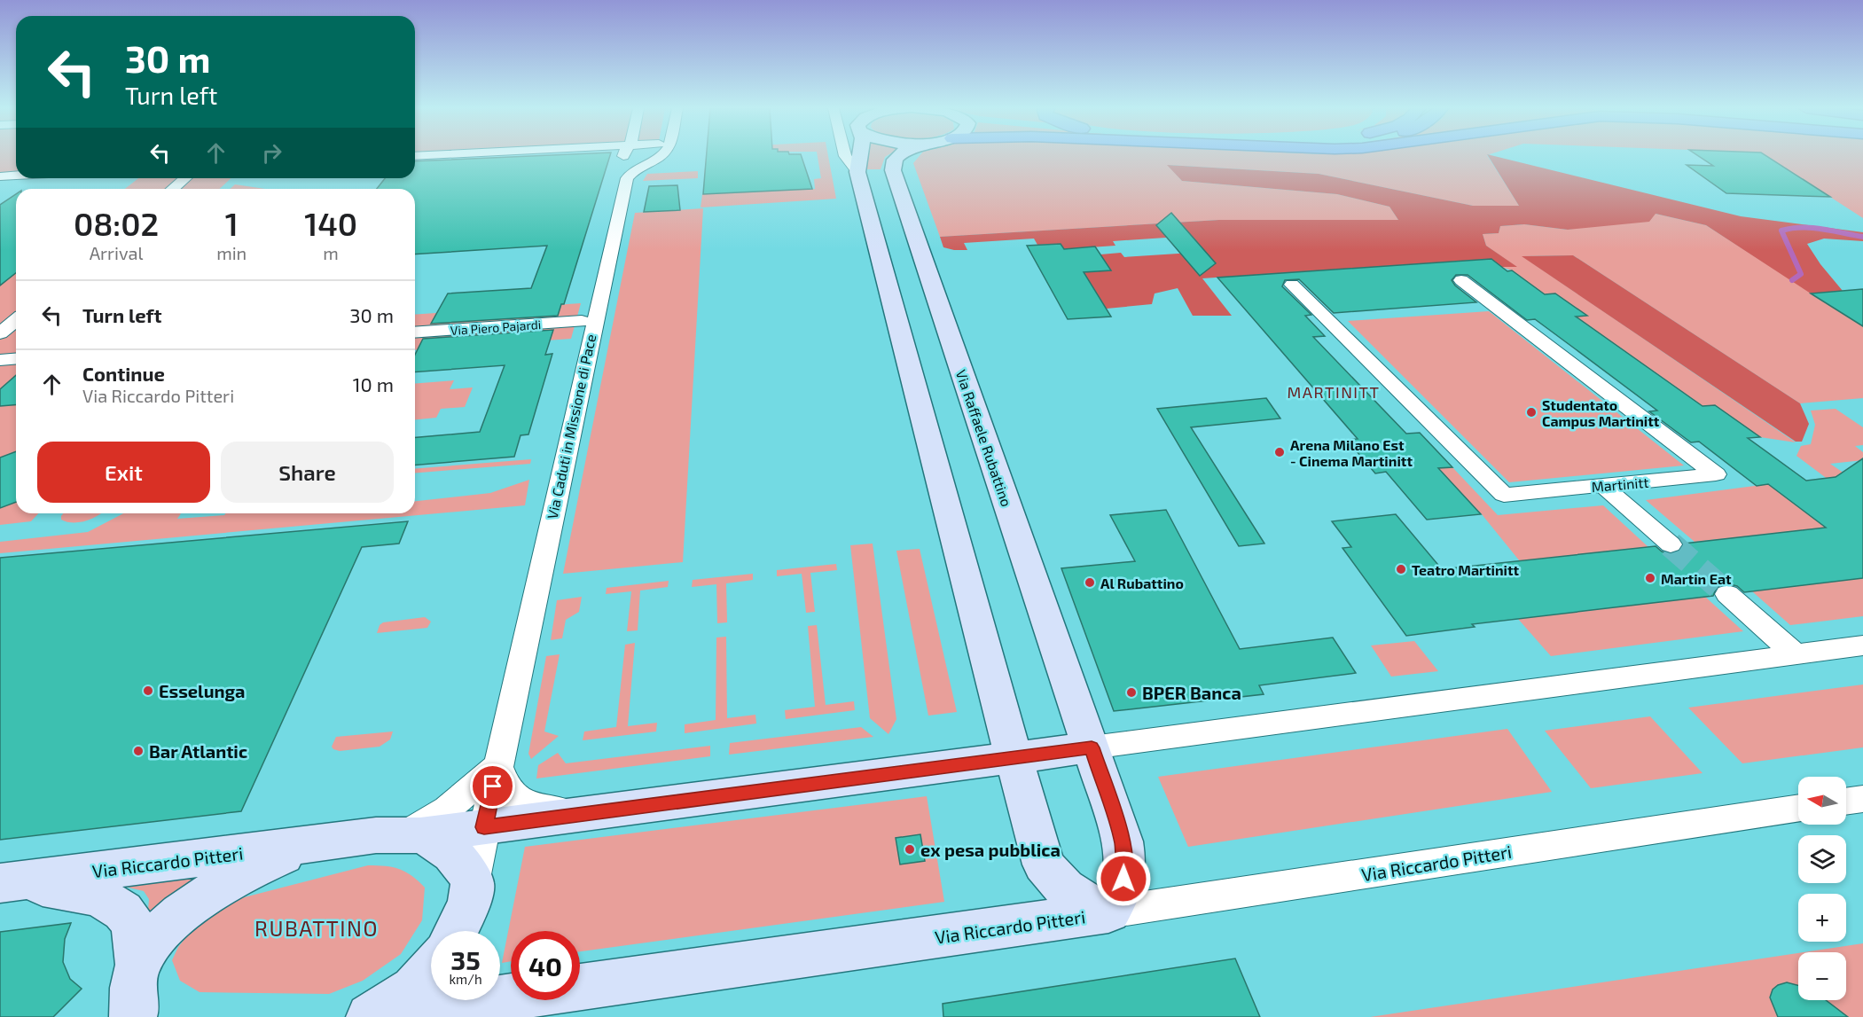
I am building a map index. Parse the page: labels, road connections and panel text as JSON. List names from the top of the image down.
{
  "streets": {
    "street": [
      "Via Piero Pajardi",
      "Via Caduti in Missione di Pace",
      "Via Raffaele Rubattino",
      "Martinitt",
      "Via Riccardo Pitteri"
    ]
  },
  "crossings": [
    ["Via Raffaele Rubattino", "Via Riccardo Pitteri"]
  ],
  "districts": ["MARTINITT", "RUBATTINO"],
  "places": [
    "Studentato Campus Martinitt",
    "Arena Milano Est - Cinema Martinitt",
    "Teatro Martinitt",
    "Martin Eat",
    "Al Rubattino",
    "Esselunga",
    "BPER Banca",
    "Bar Atlantic",
    "ex pesa pubblica"
  ],
  "north": "left",
  "page": {
    "turn": ["30 m", "Turn left"],
    "eta": [
      "08:02",
      "Arrival",
      "1",
      "min",
      "140",
      "m"
    ],
    "list": [
      {
        "name": "Turn left",
        "value": "30 m"
      },
      {
        "name": "Continue",
        "note": "Via Riccardo Pitteri",
        "value": "10 m"
      }
    ],
    "buttons": ["Exit", "Share"],
    "map_buttons": ["+", "−"],
    "speed": "35 km/h",
    "limit": "40"
  }
}
